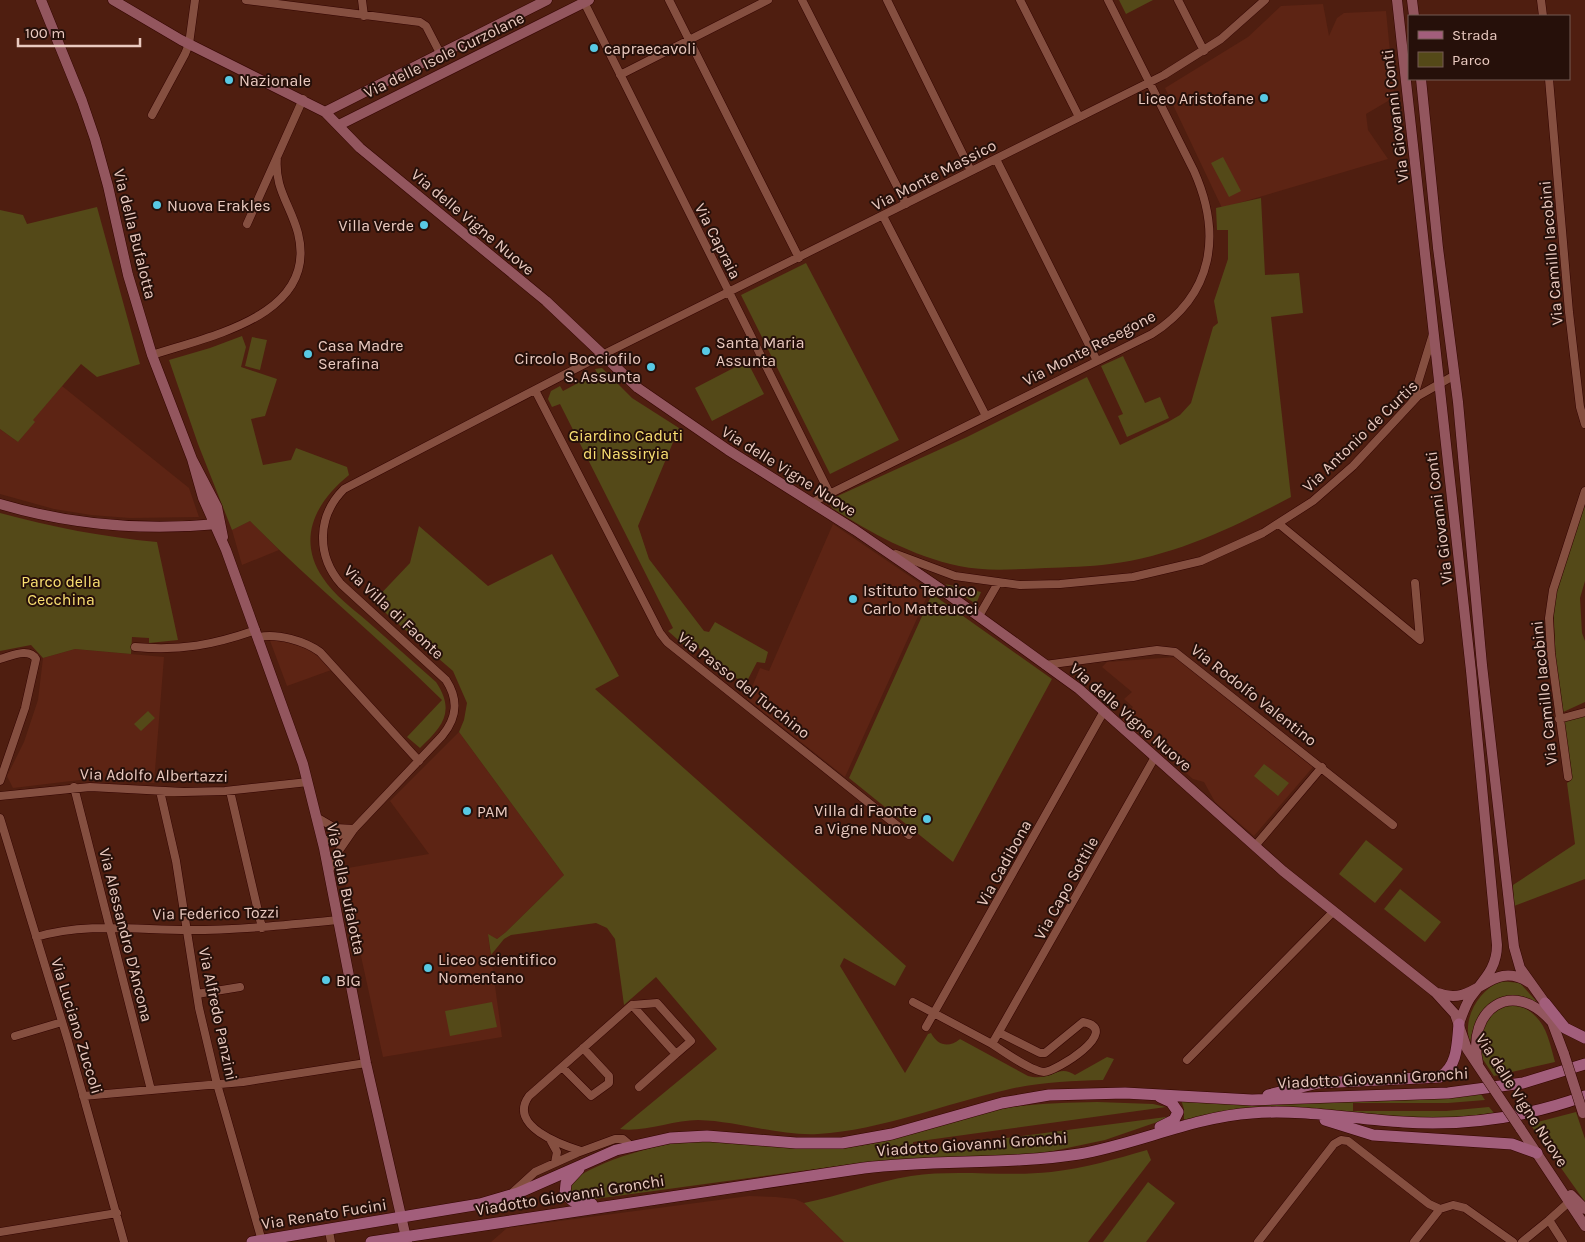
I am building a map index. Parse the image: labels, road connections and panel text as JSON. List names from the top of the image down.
{
  "streets": {
    "main road": ["Viadotto Giovanni Gronchi", "Via Renato Fucini"],
    "street": [
      "Via delle Isole Curzolane",
      "Via Giovanni Conti",
      "Via Monte Massico",
      "Via delle Vigne Nuove",
      "Via della Bufalotta",
      "Via Capraia",
      "Via Camillo Iacobini",
      "Via Monte Resegone",
      "Via Antonio de Curtis",
      "Via Villa di Faonte",
      "Via Passo del Turchino",
      "Via Rodolfo Valentino",
      "Via Adolfo Albertazzi",
      "Via Cadibona",
      "Via Capo Sottile",
      "Via Federico Tozzi",
      "Via Alessandro D'Ancona",
      "Via Alfredo Panzini",
      "Via Luciano Zuccoli"
    ]
  },
  "crossings": [
    ["Via delle Isole Curzolane", "Via delle Vigne Nuove"],
    ["Via delle Isole Curzolane", "Via Capraia"],
    ["Via Giovanni Conti", "Via delle Vigne Nuove"],
    ["Via Giovanni Conti", "Via Antonio de Curtis"],
    ["Via Monte Massico", "Via delle Vigne Nuove"],
    ["Via Monte Massico", "Via Capraia"],
    ["Via Monte Massico", "Via Monte Resegone"],
    ["Via Monte Massico", "Via Villa di Faonte"],
    ["Via delle Vigne Nuove", "Via Monte Resegone"],
    ["Via delle Vigne Nuove", "Via Antonio de Curtis"],
    ["Via delle Vigne Nuove", "Via Villa di Faonte"],
    ["Via delle Vigne Nuove", "Via Rodolfo Valentino"],
    ["Via delle Vigne Nuove", "Via Cadibona"],
    ["Via delle Vigne Nuove", "Via Capo Sottile"],
    ["Via della Bufalotta", "Via Villa di Faonte"],
    ["Via della Bufalotta", "Via Adolfo Albertazzi"],
    ["Via della Bufalotta", "Via Federico Tozzi"],
    ["Via della Bufalotta", "Viadotto Giovanni Gronchi"],
    ["Via della Bufalotta", "Via Renato Fucini"],
    ["Via Capraia", "Via Monte Resegone"],
    ["Via Villa di Faonte", "Via Passo del Turchino"],
    ["Via Adolfo Albertazzi", "Via Alessandro D'Ancona"],
    ["Via Adolfo Albertazzi", "Via Alfredo Panzini"],
    ["Via Federico Tozzi", "Via Alessandro D'Ancona"],
    ["Via Federico Tozzi", "Via Alfredo Panzini"],
    ["Via Federico Tozzi", "Via Luciano Zuccoli"],
    ["Via Alfredo Panzini", "Via Renato Fucini"],
    ["Viadotto Giovanni Gronchi", "Via Renato Fucini"]
  ],
  "parks": ["Giardino Caduti di Nassiryia", "Parco della Cecchina"],
  "places": [
    "capraecavoli",
    "Nazionale",
    "Liceo Aristofane",
    "Nuova Erakles",
    "Villa Verde",
    "Santa Maria Assunta",
    "Casa Madre Serafina",
    "Circolo Bocciofilo S. Assunta",
    "Istituto Tecnico Carlo Matteucci",
    "PAM",
    "Villa di Faonte a Vigne Nuove",
    "Liceo scientifico Nomentano",
    "BIG"
  ],
  "legend": ["Strada", "Parco"],
  "scale_bar": "100 m"
}
